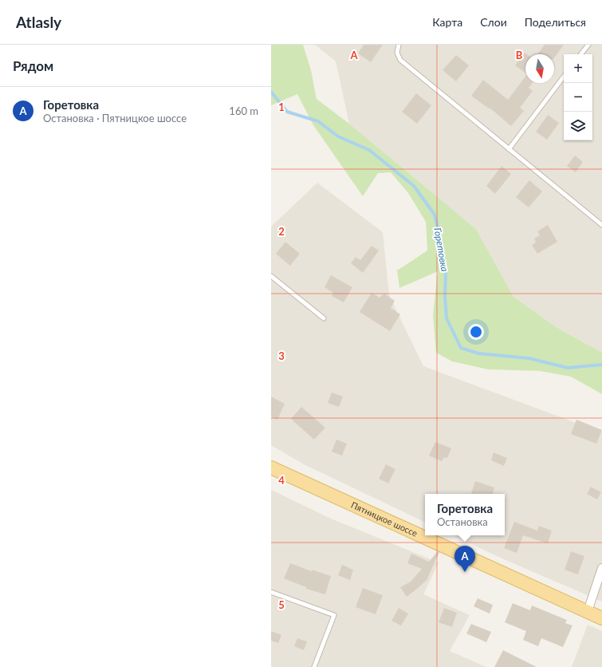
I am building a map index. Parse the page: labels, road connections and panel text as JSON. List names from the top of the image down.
{
  "streets": {
    "main road": ["Пятницкое шоссе"]
  },
  "water": ["Горетовка"],
  "north": "bottom",
  "page": {
    "header": "Atlasly",
    "nav": ["Карта", "Слои", "Поделиться"],
    "heading": "Рядом",
    "map_buttons": ["+", "−"],
    "list": [
      {
        "mark": "A",
        "name": "Горетовка",
        "note": "Остановка · Пятницкое шоссе",
        "value": "160 m"
      }
    ],
    "popup": ["Горетовка", "Остановка"],
    "pins": "A"
  },
  "grid": {
    "columns": ["A", "B"],
    "rows": [
      "1",
      "2",
      "3",
      "4",
      "5"
    ]
  }
}
